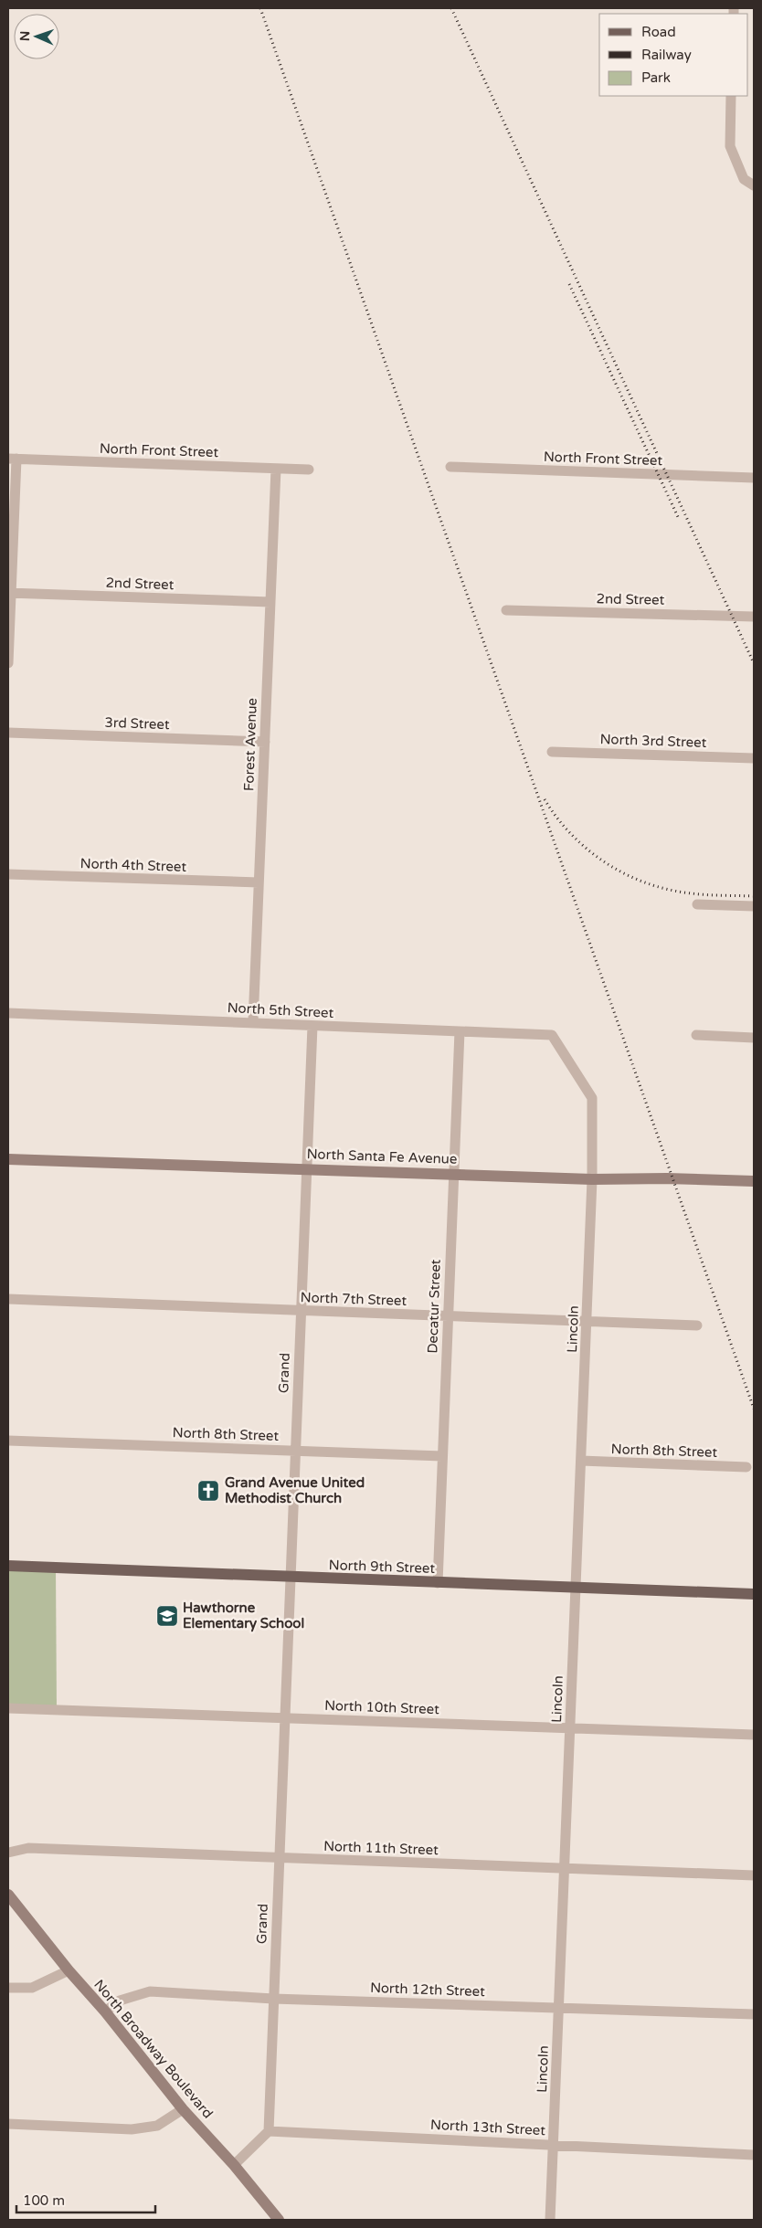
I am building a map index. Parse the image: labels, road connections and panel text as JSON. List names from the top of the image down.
{
  "streets": {
    "main road": ["North Santa Fe Avenue", "North 9th Street", "North Broadway Boulevard"],
    "street": [
      "North Front Street",
      "2nd Street",
      "3rd Street",
      "North 3rd Street",
      "Forest Avenue",
      "North 4th Street",
      "North 5th Street",
      "North 7th Street",
      "Decatur Street",
      "Lincoln",
      "Grand",
      "North 8th Street",
      "North 10th Street",
      "North 11th Street",
      "North 12th Street",
      "North 13th Street"
    ]
  },
  "crossings": [
    ["North Front Street", "Forest Avenue"],
    ["2nd Street", "Forest Avenue"],
    ["3rd Street", "Forest Avenue"],
    ["Forest Avenue", "North 4th Street"],
    ["Forest Avenue", "North 5th Street"],
    ["North 5th Street", "Decatur Street"],
    ["North 5th Street", "Lincoln"],
    ["North 5th Street", "Grand"],
    ["North Santa Fe Avenue", "Decatur Street"],
    ["North Santa Fe Avenue", "Lincoln"],
    ["North Santa Fe Avenue", "Grand"],
    ["North 7th Street", "Decatur Street"],
    ["North 7th Street", "Lincoln"],
    ["North 7th Street", "Grand"],
    ["Decatur Street", "North 8th Street"],
    ["Decatur Street", "North 9th Street"],
    ["Lincoln", "North 8th Street"],
    ["Lincoln", "North 9th Street"],
    ["Lincoln", "North 10th Street"],
    ["Lincoln", "North 11th Street"],
    ["Lincoln", "North 12th Street"],
    ["Lincoln", "North 13th Street"],
    ["Grand", "North 8th Street"],
    ["Grand", "North 9th Street"],
    ["Grand", "North 10th Street"],
    ["Grand", "North 11th Street"],
    ["Grand", "North 12th Street"],
    ["Grand", "North 13th Street"],
    ["North 12th Street", "North Broadway Boulevard"]
  ],
  "places": {
    "church": ["Grand Avenue United Methodist Church"],
    "school or university": ["Hawthorne Elementary School"]
  },
  "legend": ["Road", "Railway", "Park"],
  "scale_bar": "100 m",
  "north": "left"
}
